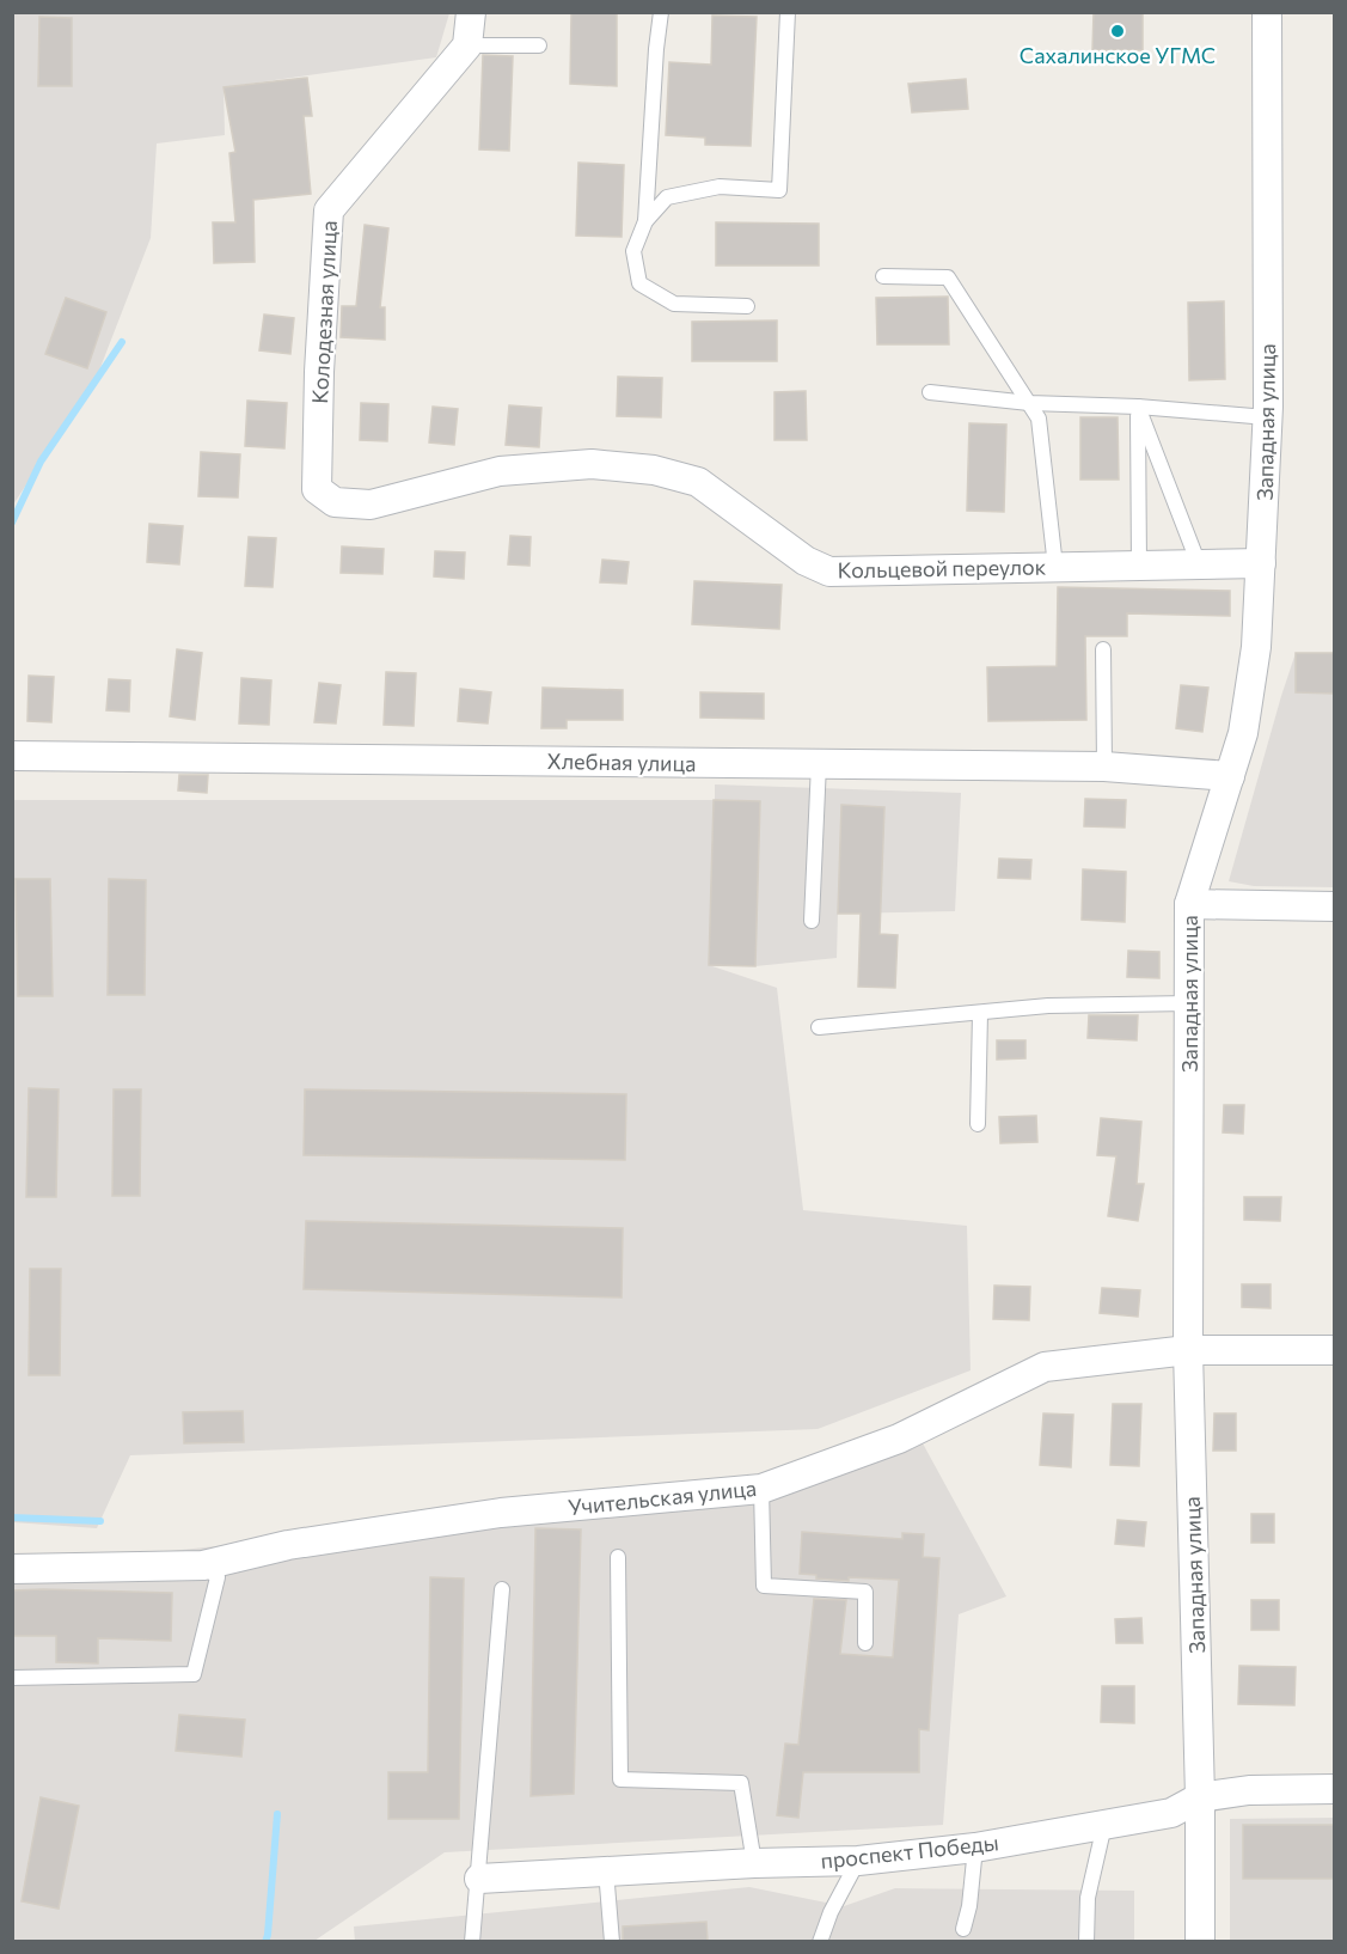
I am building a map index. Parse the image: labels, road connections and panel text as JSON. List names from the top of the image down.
{
  "streets": {
    "street": [
      "Колодезная улица",
      "Западная улица",
      "Кольцевой переулок",
      "Хлебная улица",
      "Учительская улица",
      "проспект Победы"
    ]
  },
  "crossings": [
    ["Колодезная улица", "Кольцевой переулок"],
    ["Западная улица", "Кольцевой переулок"],
    ["Западная улица", "Хлебная улица"],
    ["Западная улица", "Учительская улица"],
    ["Западная улица", "проспект Победы"]
  ],
  "places": ["Сахалинское УГМС"]
}
